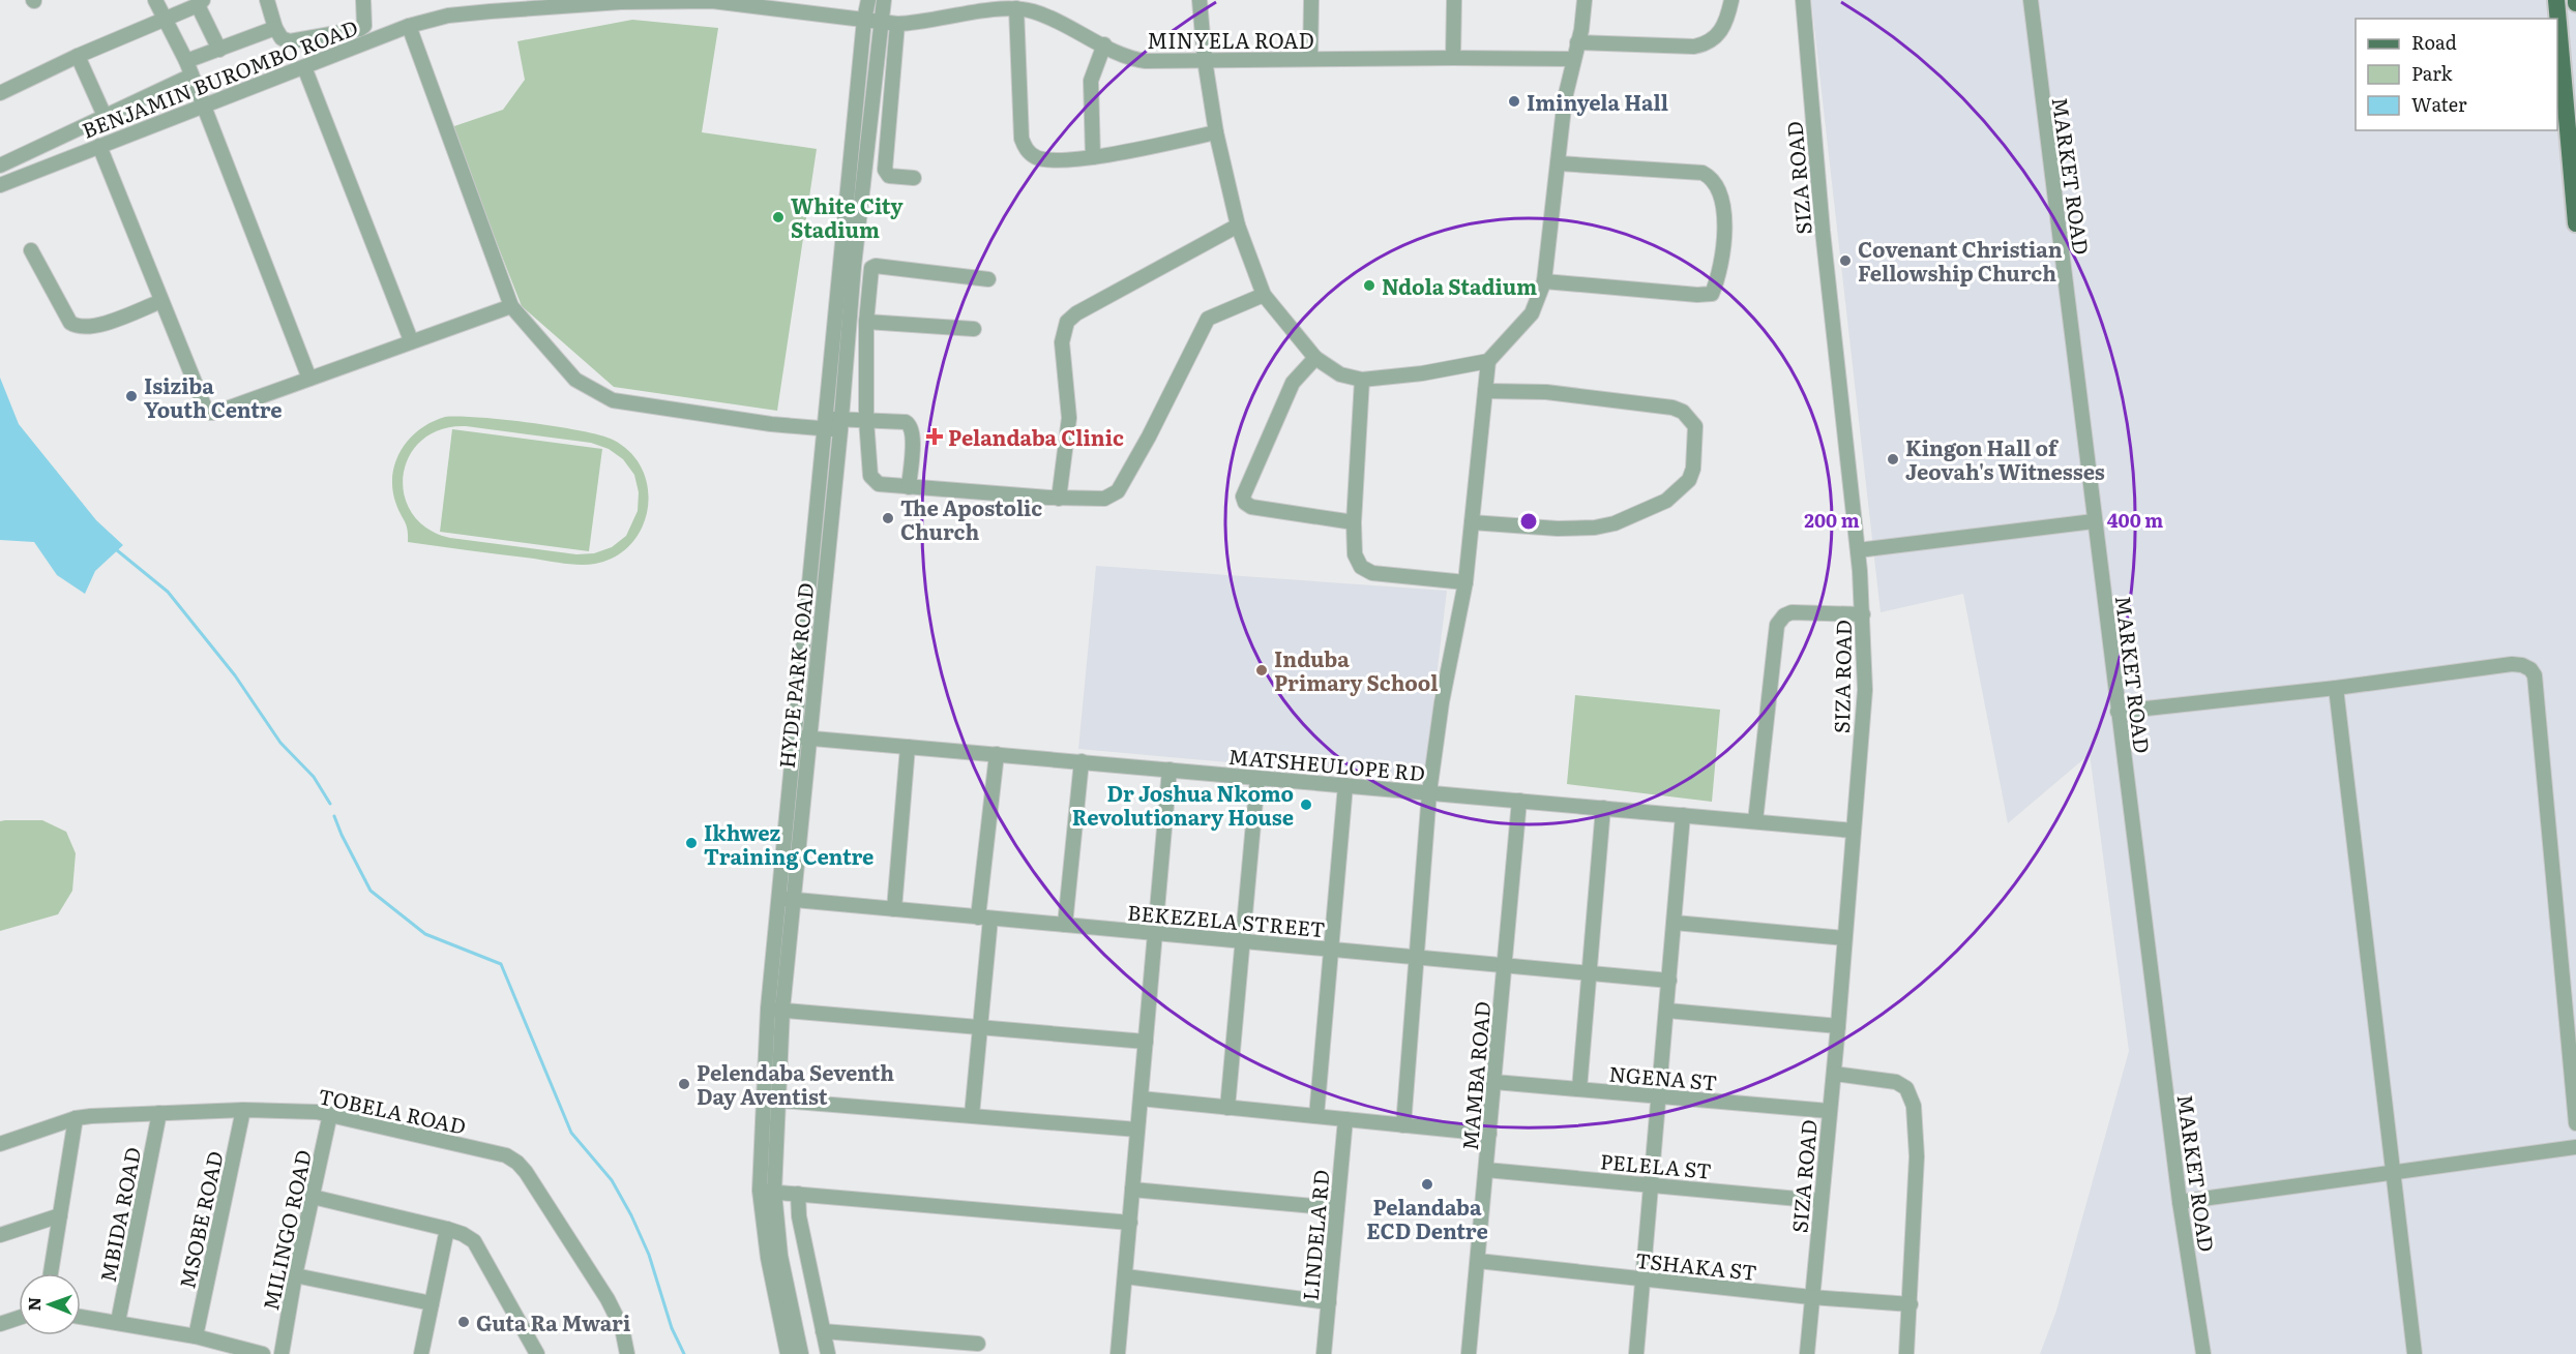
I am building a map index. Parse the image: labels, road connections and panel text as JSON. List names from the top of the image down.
{
  "streets": {
    "street": [
      "MINYELA ROAD",
      "BENJAMIN BUROMBO ROAD",
      "MARKET ROAD",
      "SIZA ROAD",
      "HYDE PARK ROAD",
      "MATSHEULOPE RD",
      "BEKEZELA STREET",
      "MAMBA ROAD",
      "NGENA ST",
      "TOBELA ROAD",
      "PELELA ST",
      "MBIDA ROAD",
      "MSOBE ROAD",
      "MILINGO ROAD",
      "LINDELA RD",
      "TSHAKA ST"
    ]
  },
  "crossings": [
    ["MINYELA ROAD", "BENJAMIN BUROMBO ROAD"],
    ["MINYELA ROAD", "HYDE PARK ROAD"],
    ["BENJAMIN BUROMBO ROAD", "HYDE PARK ROAD"],
    ["SIZA ROAD", "MATSHEULOPE RD"],
    ["SIZA ROAD", "NGENA ST"],
    ["SIZA ROAD", "PELELA ST"],
    ["SIZA ROAD", "TSHAKA ST"],
    ["HYDE PARK ROAD", "MATSHEULOPE RD"],
    ["HYDE PARK ROAD", "BEKEZELA STREET"],
    ["MATSHEULOPE RD", "MAMBA ROAD"],
    ["BEKEZELA STREET", "MAMBA ROAD"],
    ["MAMBA ROAD", "NGENA ST"],
    ["MAMBA ROAD", "PELELA ST"],
    ["MAMBA ROAD", "TSHAKA ST"],
    ["TOBELA ROAD", "MBIDA ROAD"],
    ["TOBELA ROAD", "MSOBE ROAD"],
    ["TOBELA ROAD", "MILINGO ROAD"]
  ],
  "places": {
    "other": [
      "Iminyela Hall",
      "White City Stadium",
      "Covenant Christian Fellowship Church",
      "Ndola Stadium",
      "Isiziba Youth Centre",
      "Kingon Hall of Jeovah's Witnesses",
      "The Apostolic Church",
      "Induba Primary School",
      "Dr Joshua Nkomo Revolutionary House",
      "Ikhwez Training Centre",
      "Pelendaba Seventh Day Aventist",
      "Pelandaba ECD Dentre",
      "Guta Ra Mwari"
    ],
    "health": ["Pelandaba Clinic"]
  },
  "legend": ["Road", "Park", "Water"],
  "north": "left",
  "rings": ["200 m", "400 m"]
}
